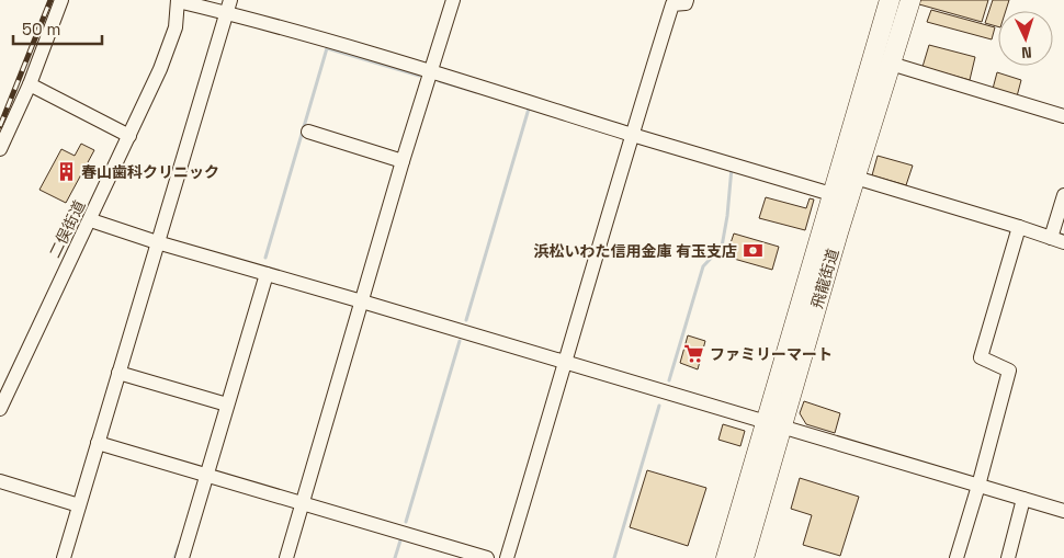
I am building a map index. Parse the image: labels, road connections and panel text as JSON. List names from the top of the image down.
{
  "streets": {
    "highway": ["飛龍街道"],
    "street": ["二俣街道"]
  },
  "places": {
    "building": ["春山歯科クリニック"],
    "bank": ["浜松いわた信用金庫 有玉支店"],
    "supermarket": ["ファミリーマート"]
  },
  "scale_bar": "50 m",
  "north": "bottom"
}
